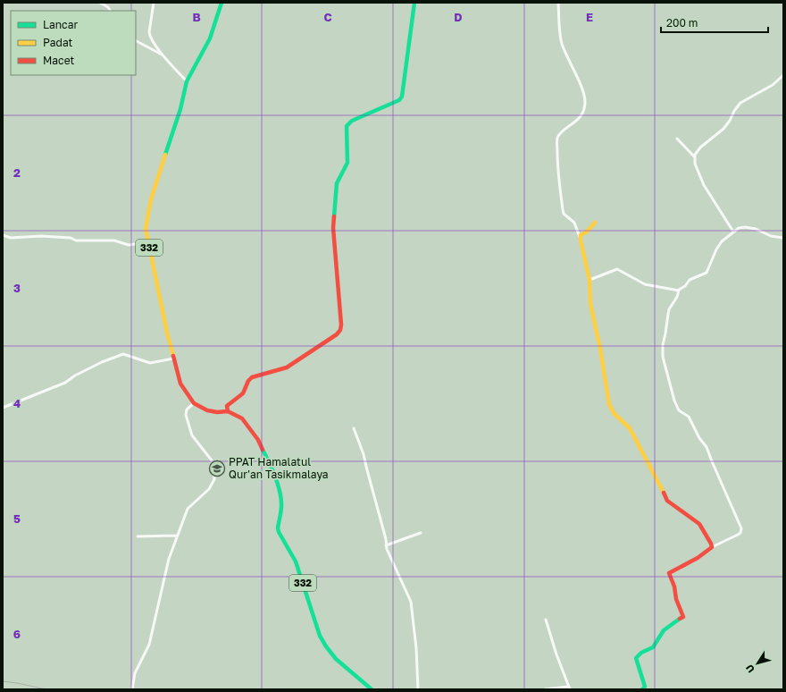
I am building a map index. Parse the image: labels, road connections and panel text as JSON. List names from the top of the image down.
{
  "streets": {
    "street": ["332"]
  },
  "places": {
    "school or university": ["PPAT Hamalatul Qur'an Tasikmalaya"]
  },
  "legend": ["Lancar", "Padat", "Macet"],
  "scale_bar": "200 m",
  "north": "bottom left",
  "grid": {
    "columns": [
      "B",
      "C",
      "D",
      "E"
    ],
    "rows": [
      "2",
      "3",
      "4",
      "5",
      "6"
    ]
  }
}
